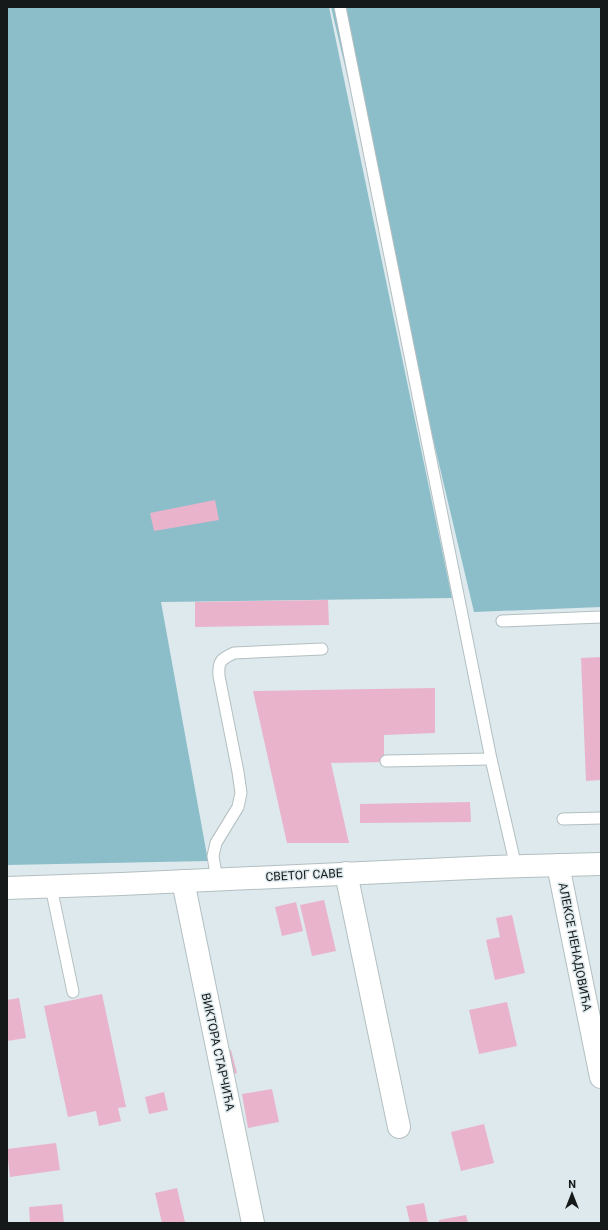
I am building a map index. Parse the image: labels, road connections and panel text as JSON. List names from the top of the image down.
{
  "streets": {
    "street": ["СВЕТОГ САВЕ", "АЛЕКСЕ НЕНАДОВИЋА", "ВИКТОРА СТАРЧИЋА"]
  },
  "crossings": [
    ["СВЕТОГ САВЕ", "АЛЕКСЕ НЕНАДОВИЋА"],
    ["СВЕТОГ САВЕ", "ВИКТОРА СТАРЧИЋА"]
  ],
  "north": "top"
}
